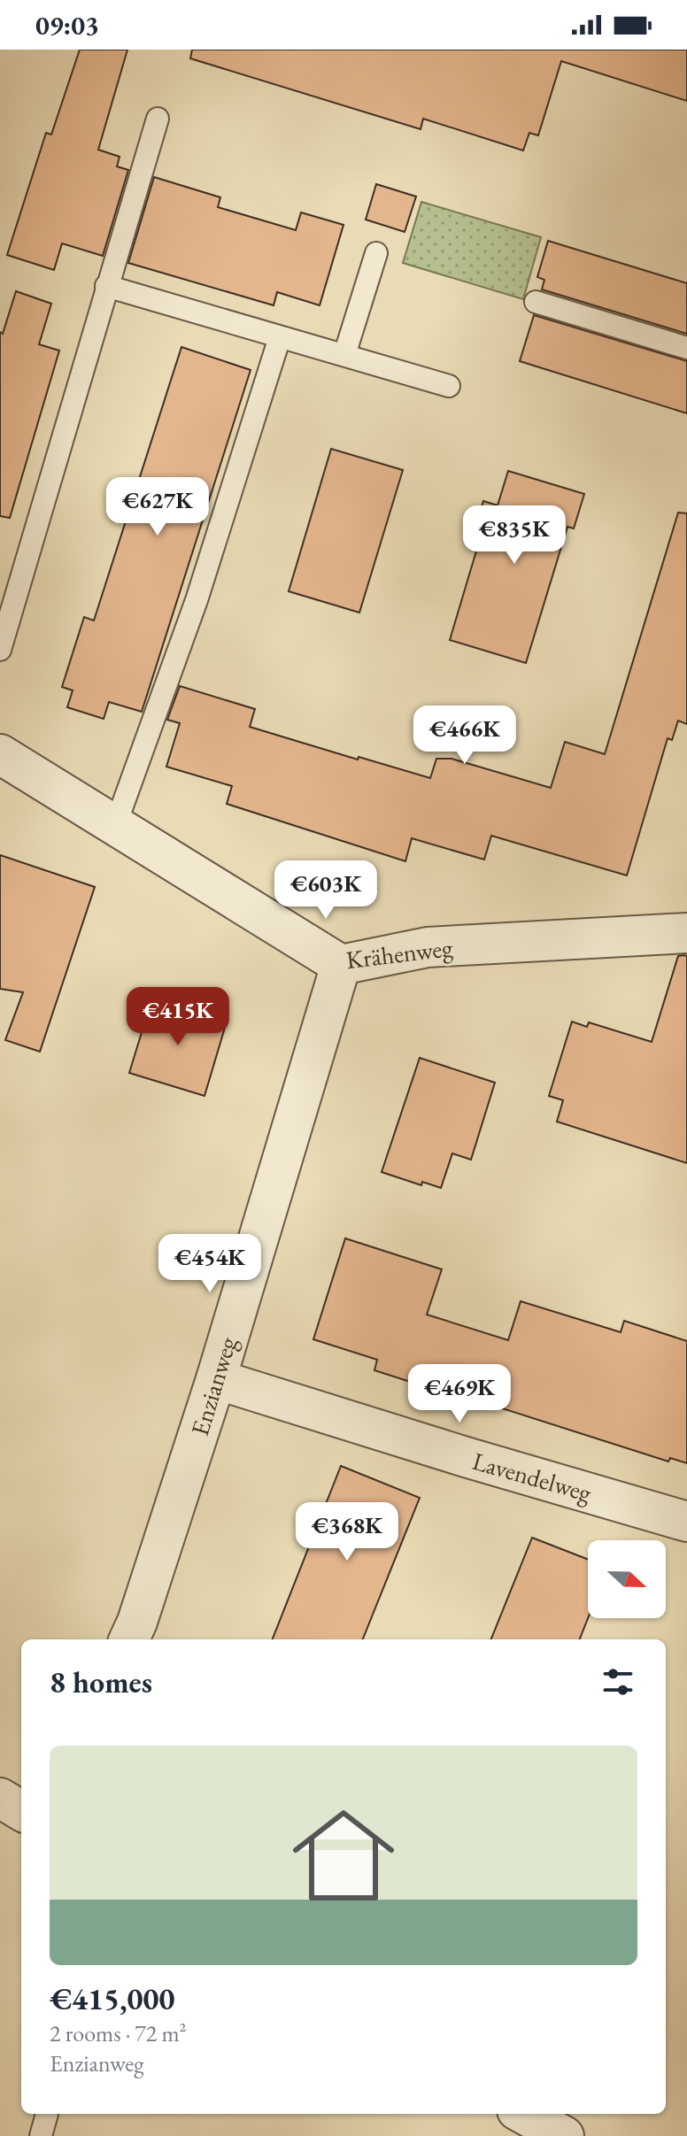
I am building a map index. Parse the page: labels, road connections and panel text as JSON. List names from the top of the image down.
{
  "streets": {
    "street": ["Krähenweg", "Enzianweg", "Lavendelweg"]
  },
  "crossings": [
    ["Krähenweg", "Enzianweg"],
    ["Enzianweg", "Lavendelweg"]
  ],
  "north": "right",
  "page": {
    "status": "09:03",
    "price": [
      "€627K",
      "€835K",
      "€466K",
      "€603K",
      "€415K",
      "€454K",
      "€469K",
      "€368K"
    ],
    "heading": "8 homes",
    "list": [
      {
        "name": "€415,000",
        "note": "2 rooms · 72 m² · Enzianweg"
      }
    ]
  }
}
